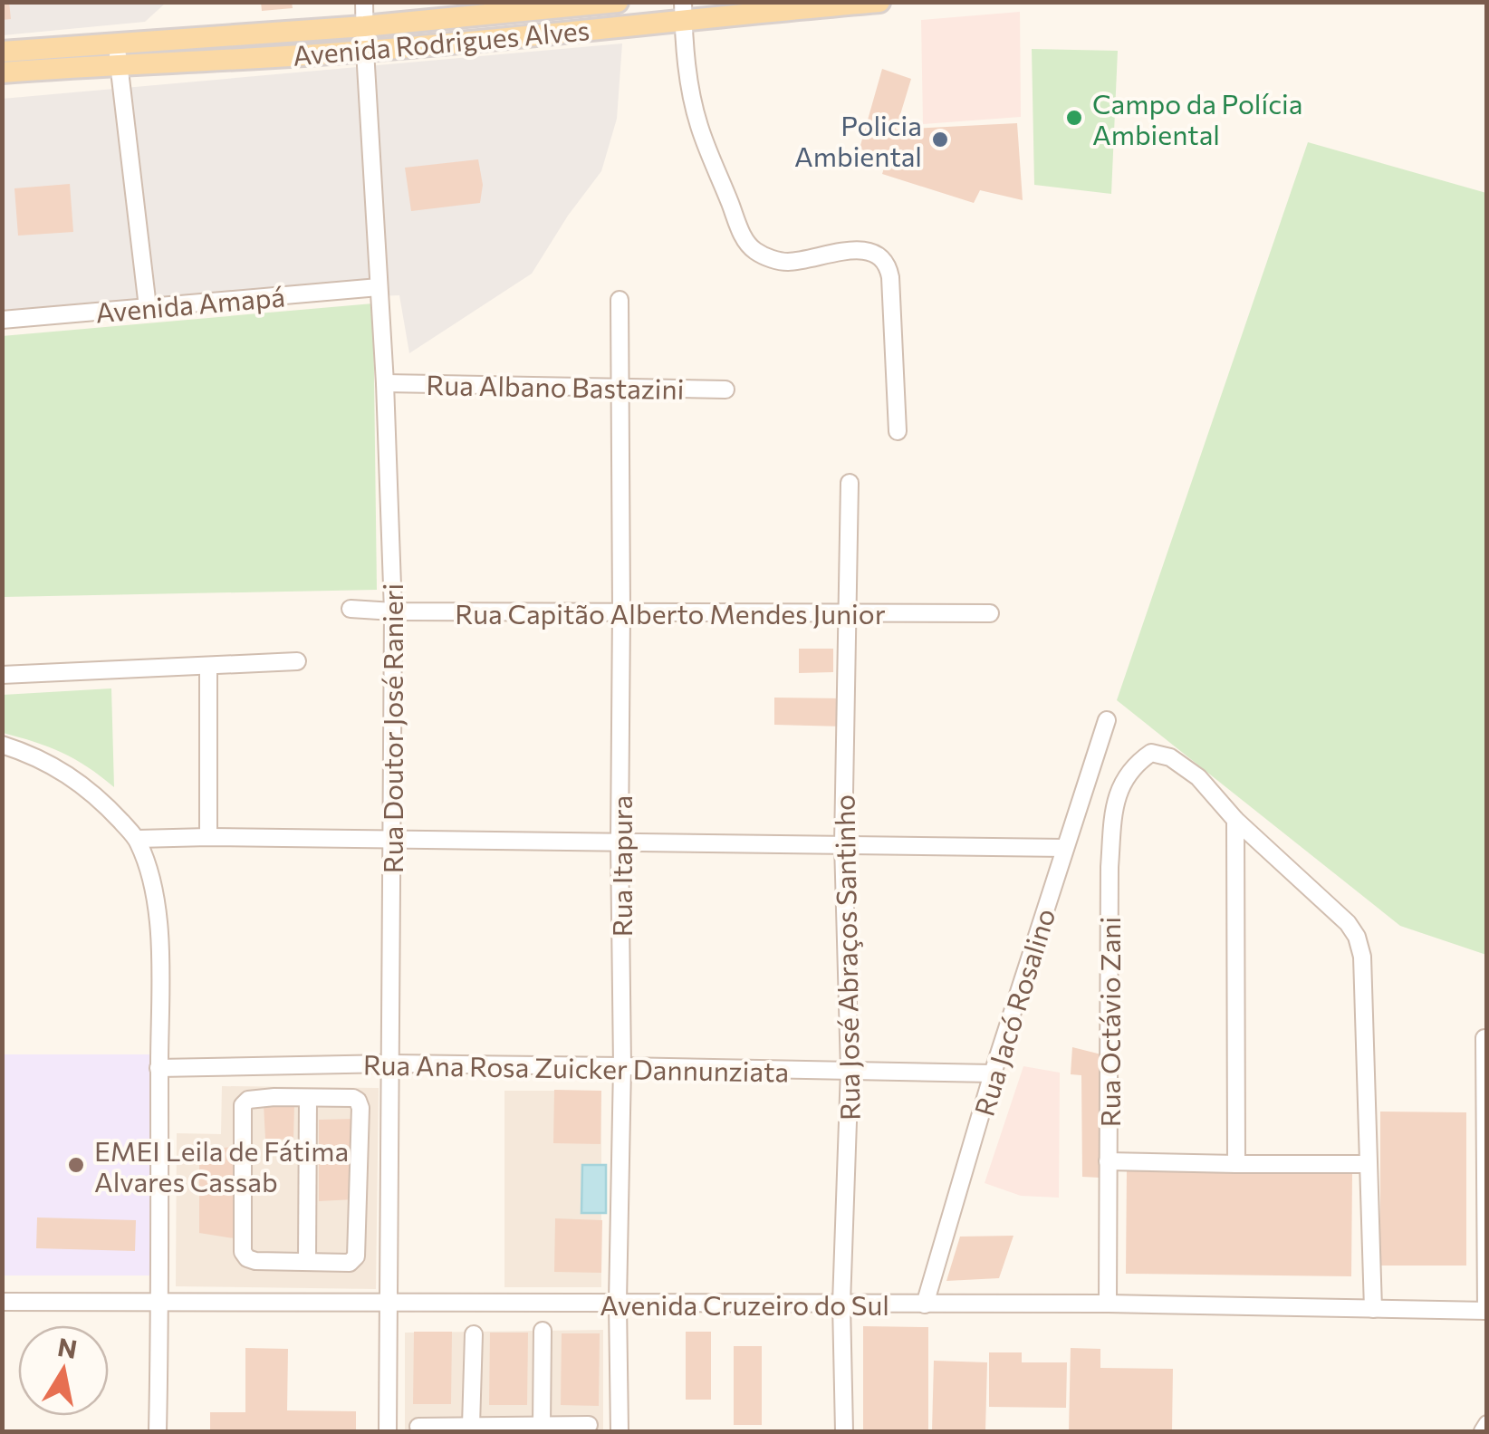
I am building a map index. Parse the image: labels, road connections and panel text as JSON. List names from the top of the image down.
{
  "streets": {
    "main road": ["Avenida Rodrigues Alves"],
    "street": [
      "Avenida Amapá",
      "Rua Albano Bastazini",
      "Rua Capitão Alberto Mendes Junior",
      "Rua Doutor José Ranieri",
      "Rua Itapura",
      "Rua José Abraços Santinho",
      "Rua Jacó Rosalino",
      "Rua Octávio Zani",
      "Rua Ana Rosa Zuicker Dannunziata",
      "Avenida Cruzeiro do Sul"
    ]
  },
  "crossings": [
    ["Avenida Rodrigues Alves", "Rua Doutor José Ranieri"],
    ["Avenida Amapá", "Rua Doutor José Ranieri"],
    ["Rua Albano Bastazini", "Rua Doutor José Ranieri"],
    ["Rua Albano Bastazini", "Rua Itapura"],
    ["Rua Capitão Alberto Mendes Junior", "Rua Doutor José Ranieri"],
    ["Rua Capitão Alberto Mendes Junior", "Rua Itapura"],
    ["Rua Capitão Alberto Mendes Junior", "Rua José Abraços Santinho"],
    ["Rua Doutor José Ranieri", "Rua Ana Rosa Zuicker Dannunziata"],
    ["Rua Doutor José Ranieri", "Avenida Cruzeiro do Sul"],
    ["Rua Itapura", "Rua Ana Rosa Zuicker Dannunziata"],
    ["Rua Itapura", "Avenida Cruzeiro do Sul"],
    ["Rua José Abraços Santinho", "Rua Ana Rosa Zuicker Dannunziata"],
    ["Rua José Abraços Santinho", "Avenida Cruzeiro do Sul"],
    ["Rua Jacó Rosalino", "Rua Ana Rosa Zuicker Dannunziata"],
    ["Rua Jacó Rosalino", "Avenida Cruzeiro do Sul"],
    ["Rua Octávio Zani", "Avenida Cruzeiro do Sul"]
  ],
  "places": ["Campo da Polícia Ambiental", "Policia Ambiental", "EMEI Leila de Fátima Alvares Cassab"],
  "north": "top"
}
